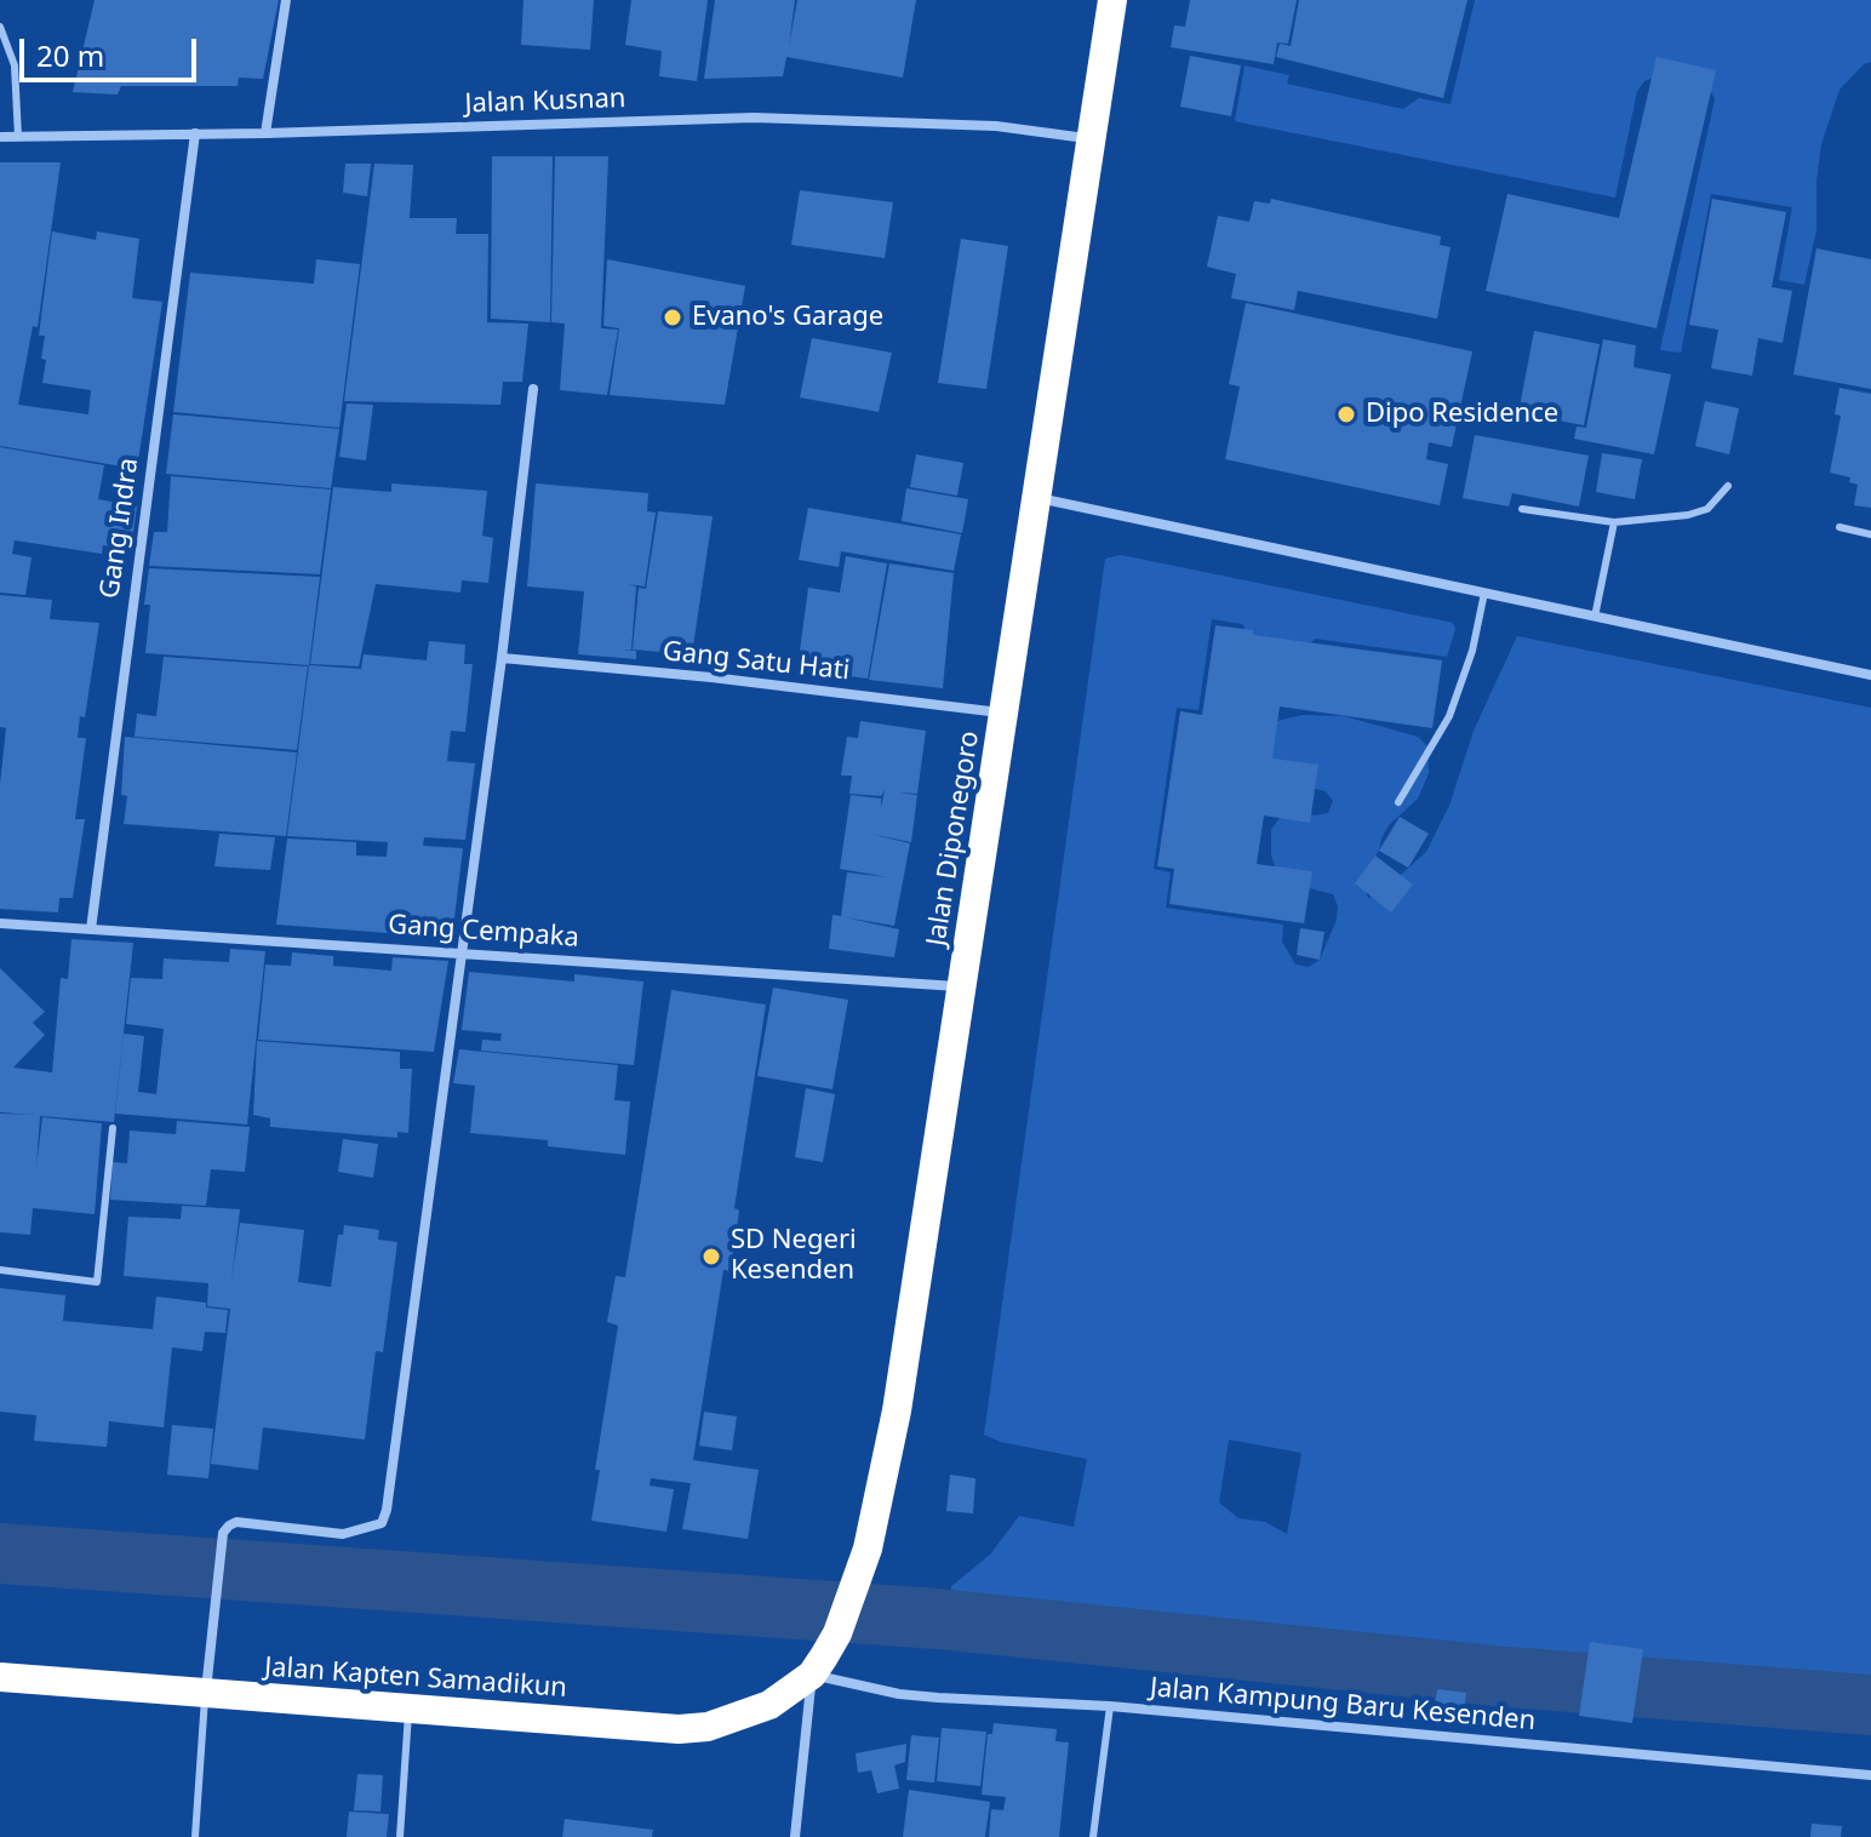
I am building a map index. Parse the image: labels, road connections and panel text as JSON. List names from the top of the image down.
{
  "streets": {
    "highway": ["Jalan Diponegoro", "Jalan Kapten Samadikun"],
    "street": [
      "Jalan Kusnan",
      "Gang Indra",
      "Gang Satu Hati",
      "Gang Cempaka",
      "Jalan Kampung Baru Kesenden"
    ]
  },
  "crossings": [
    ["Jalan Kusnan", "Gang Indra"],
    ["Jalan Kusnan", "Jalan Diponegoro"],
    ["Gang Indra", "Gang Cempaka"],
    ["Gang Satu Hati", "Jalan Diponegoro"],
    ["Jalan Diponegoro", "Gang Cempaka"],
    ["Jalan Diponegoro", "Jalan Kapten Samadikun"],
    ["Jalan Diponegoro", "Jalan Kampung Baru Kesenden"],
    ["Jalan Kapten Samadikun", "Jalan Kampung Baru Kesenden"]
  ],
  "places": ["Evano's Garage", "Dipo Residence", "SD Negeri Kesenden"],
  "scale_bar": "20 m"
}
